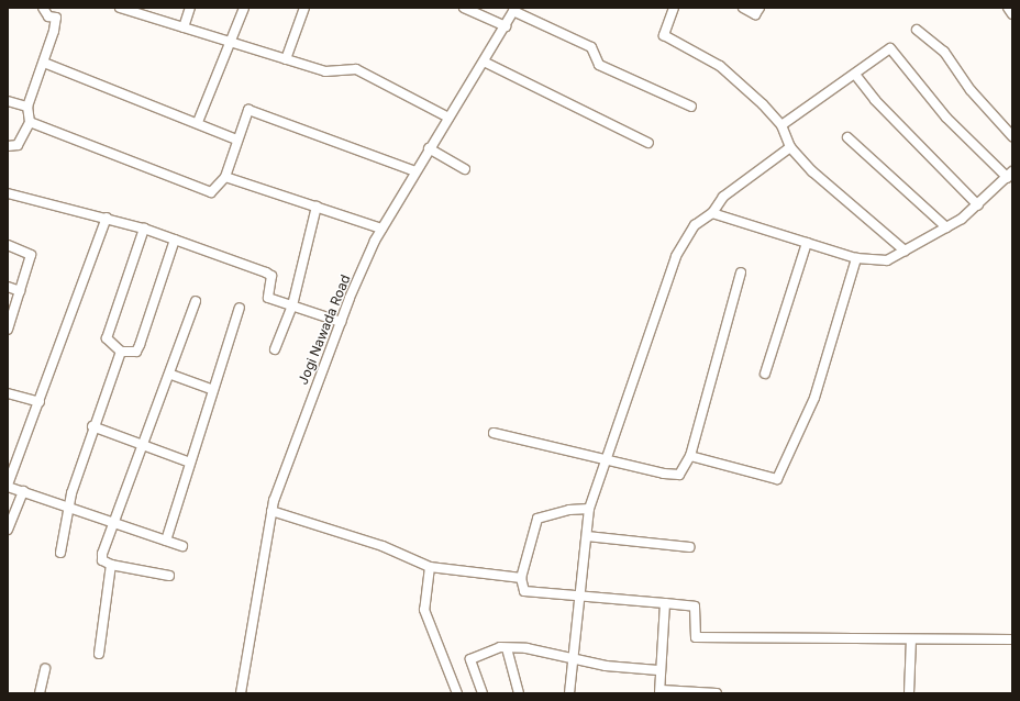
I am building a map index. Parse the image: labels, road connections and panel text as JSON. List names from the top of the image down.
{
  "streets": {
    "street": ["Jogi Nawada Road"]
  }
}
